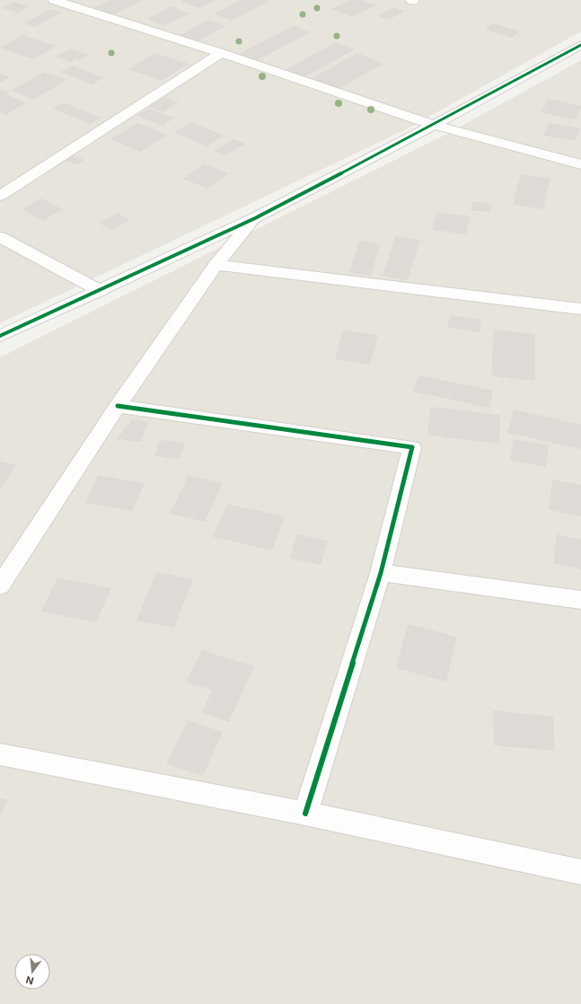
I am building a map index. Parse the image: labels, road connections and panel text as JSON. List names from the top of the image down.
{
  "north": "bottom"
}
